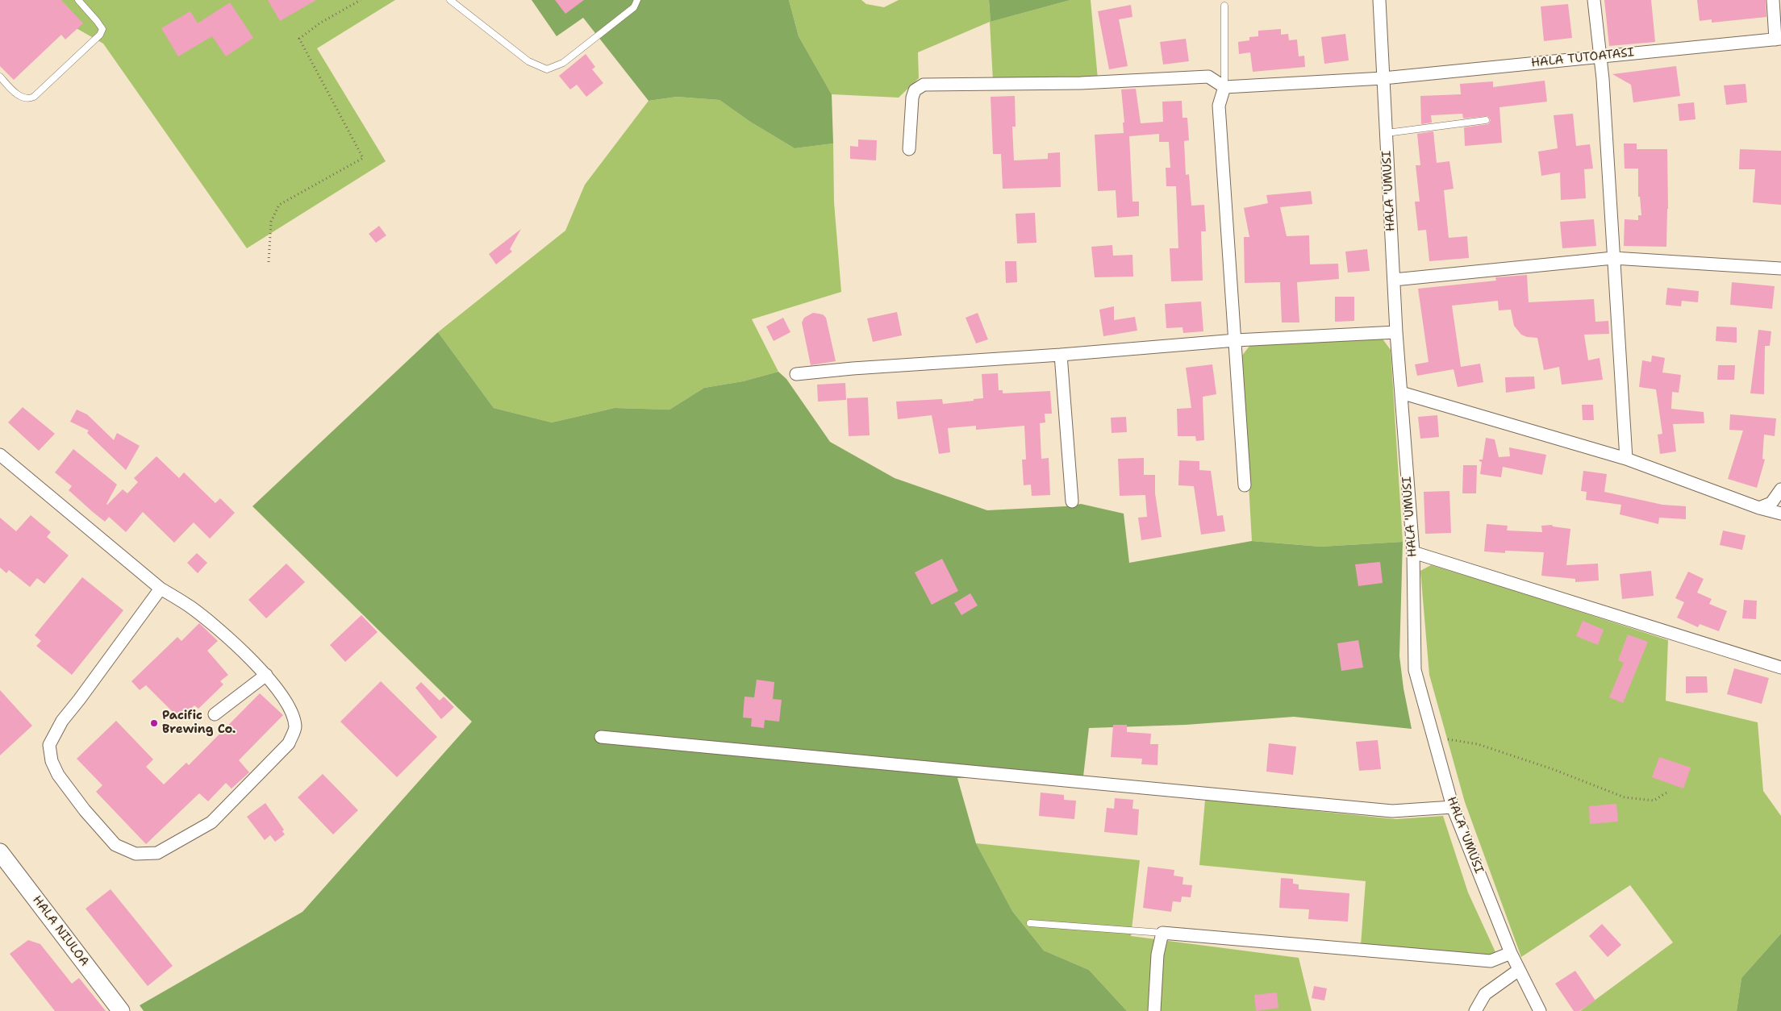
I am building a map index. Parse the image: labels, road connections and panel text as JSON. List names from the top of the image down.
{
  "streets": {
    "street": ["HALA TUTOATASI", "HALA 'UMUSI", "HALA NIULOA"]
  },
  "crossings": [
    ["HALA TUTOATASI", "HALA 'UMUSI"]
  ],
  "places": ["Pacific Brewing Co."]
}
